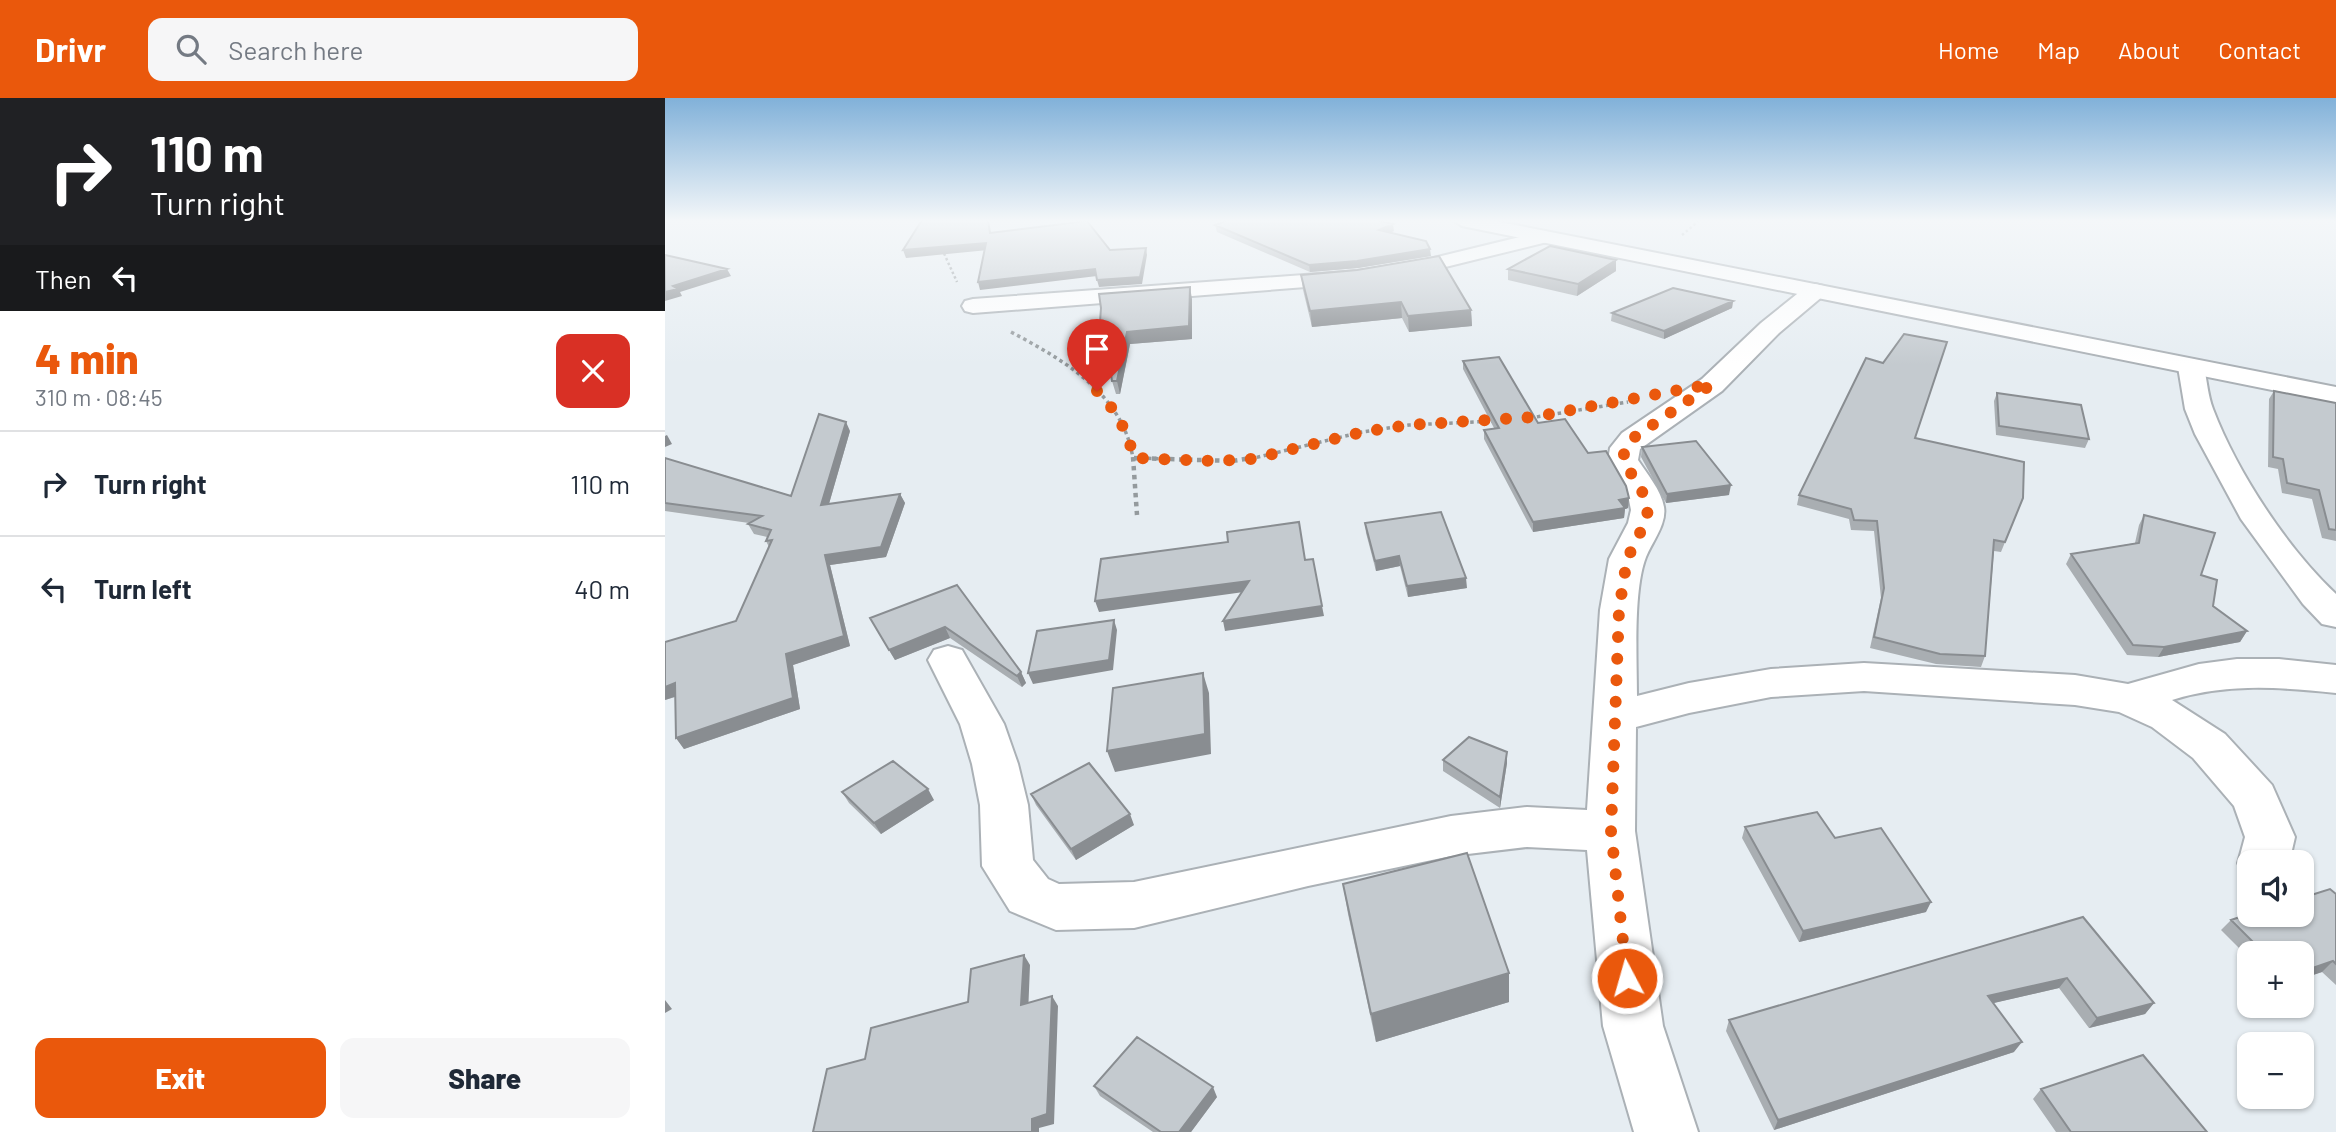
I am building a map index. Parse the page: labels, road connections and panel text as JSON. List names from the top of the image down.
{
  "page": {
    "header": "Drivr",
    "search": "Search here",
    "nav": [
      "Home",
      "Map",
      "About",
      "Contact"
    ],
    "turn": ["110 m", "Turn right"],
    "then": "Then",
    "heading": ["4 min", "310 m · 08:45"],
    "list": [
      {
        "name": "Turn right",
        "value": "110 m"
      },
      {
        "name": "Turn left",
        "value": "40 m"
      }
    ],
    "map_buttons": ["+", "−"],
    "buttons": ["Exit", "Share"]
  }
}
